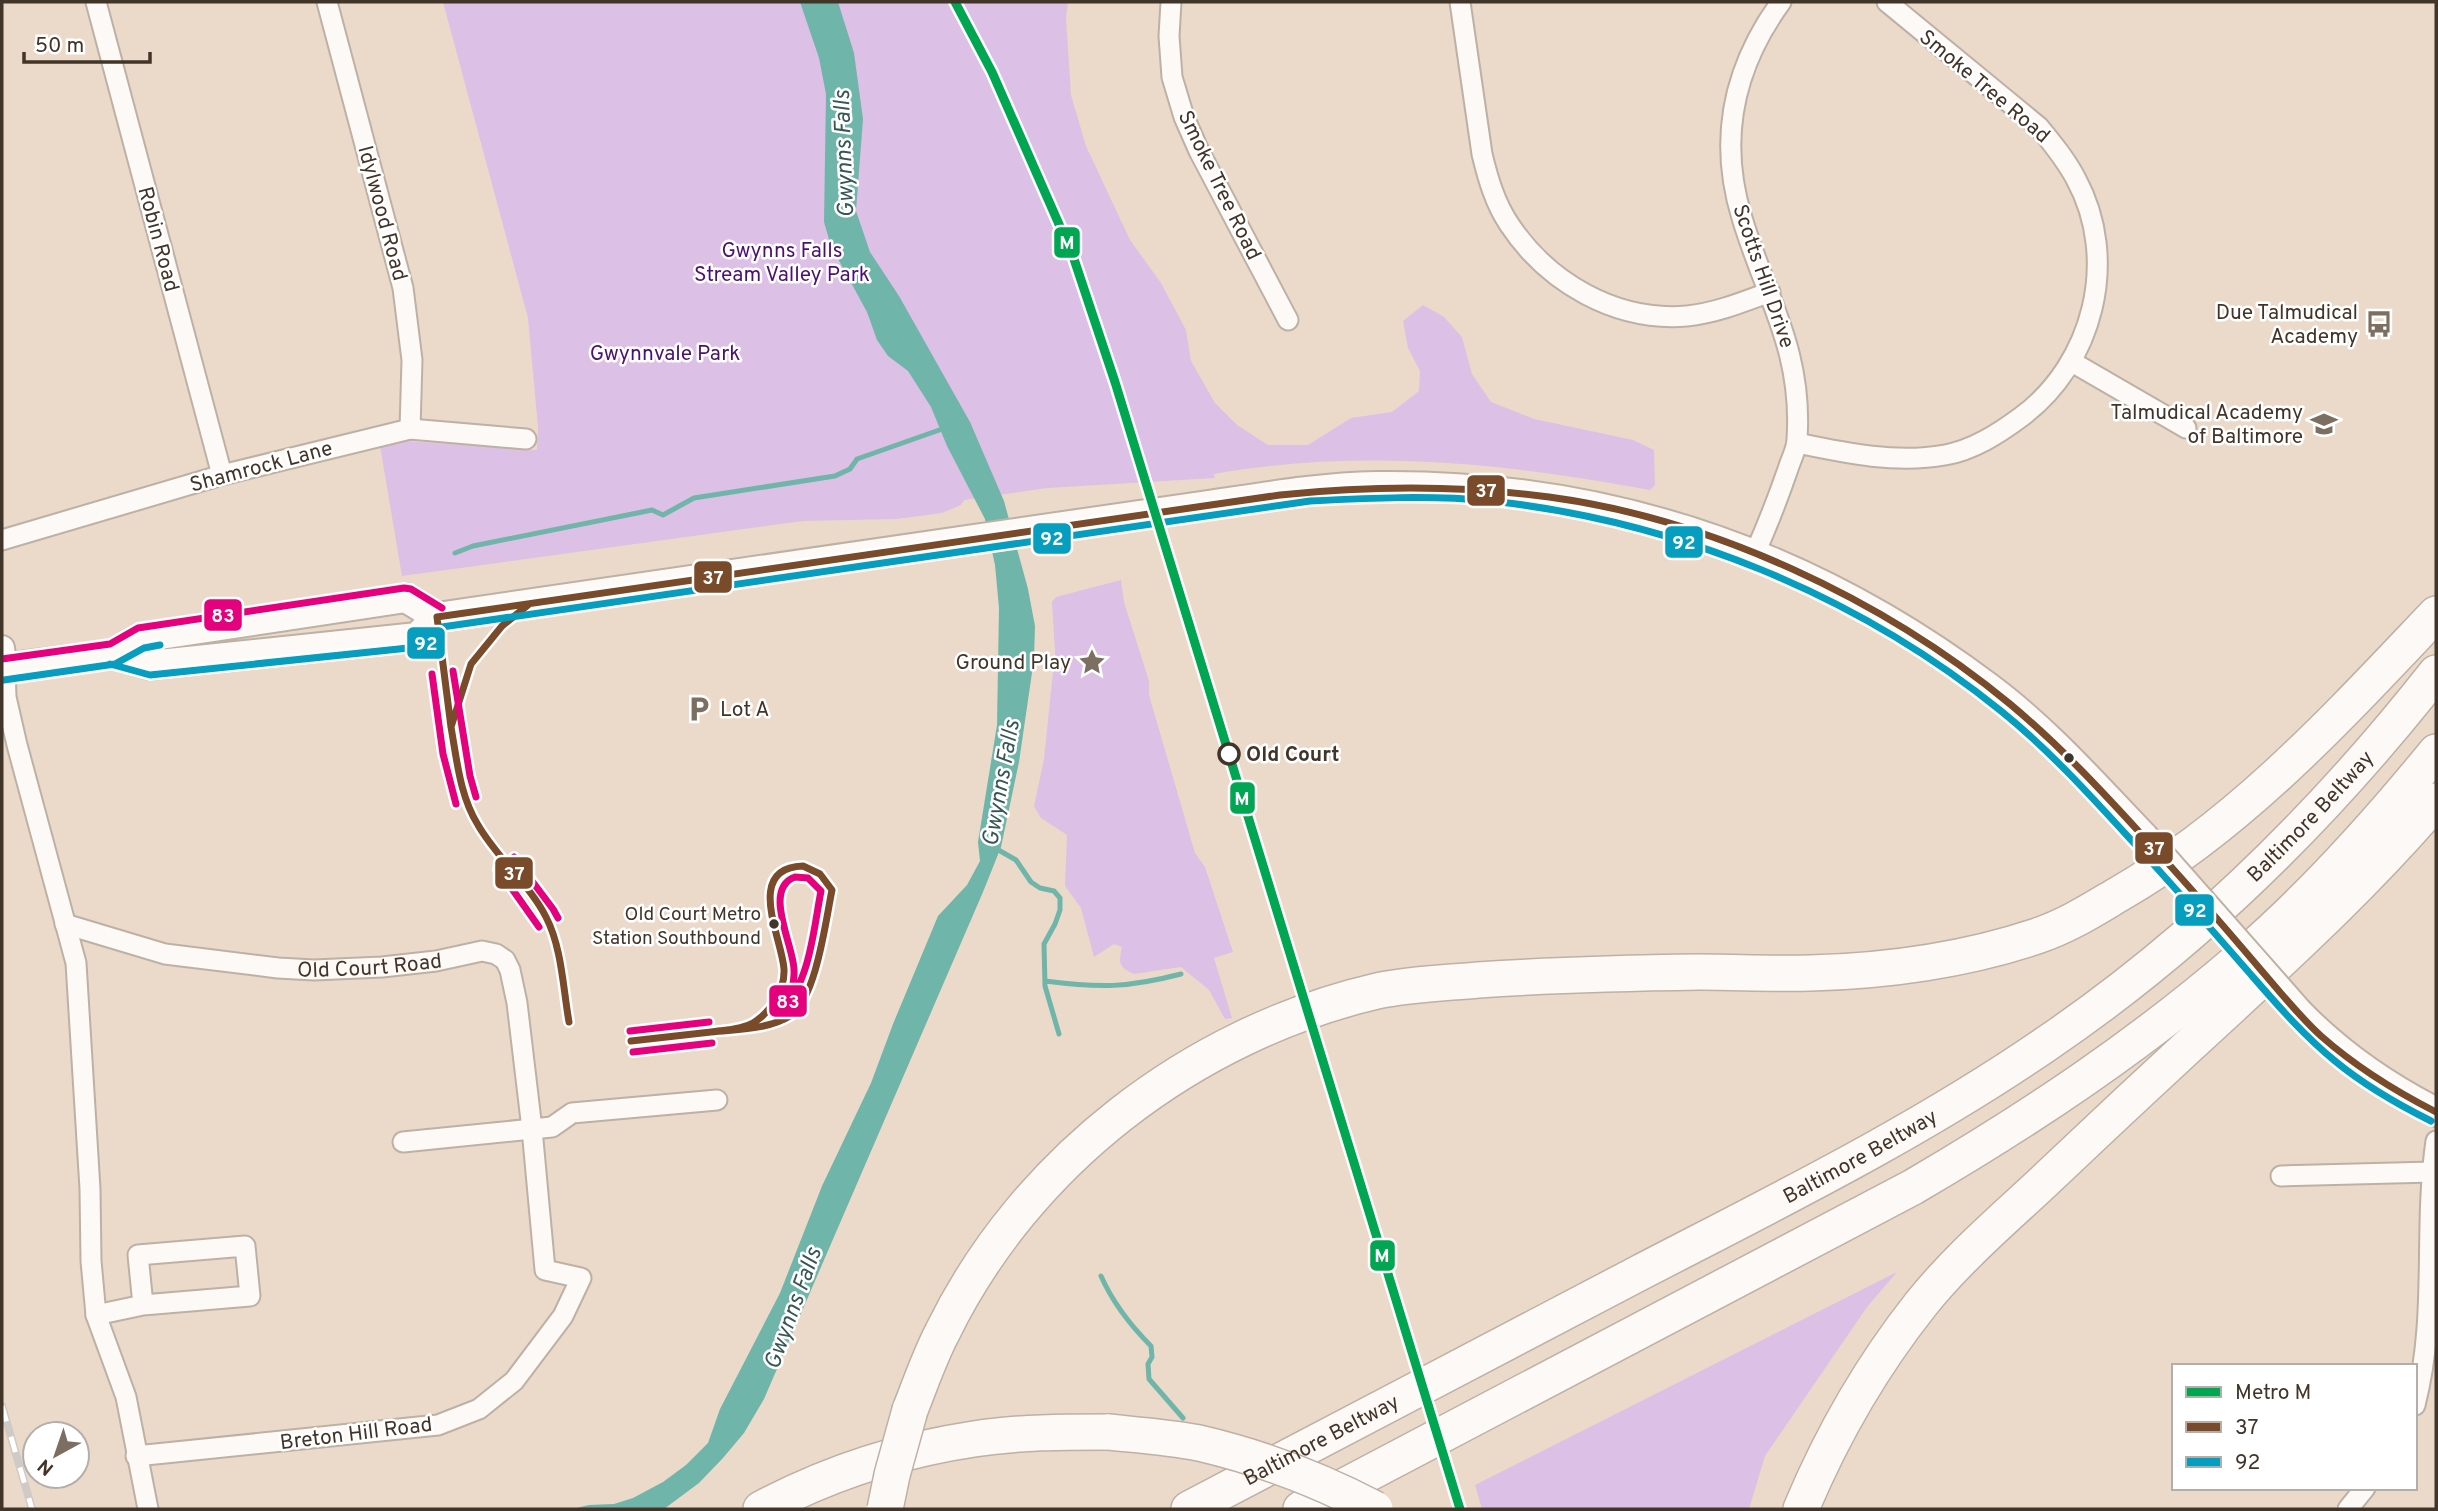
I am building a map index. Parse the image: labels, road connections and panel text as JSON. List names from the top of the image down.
{
  "streets": {
    "highway": ["Baltimore Beltway"],
    "street": [
      "Smoke Tree Road",
      "Idylwood Road",
      "Robin Road",
      "Scotts Hill Drive",
      "Shamrock Lane",
      "Old Court Road",
      "Breton Hill Road"
    ]
  },
  "crossings": [
    ["Smoke Tree Road", "Scotts Hill Drive"],
    ["Idylwood Road", "Shamrock Lane"],
    ["Robin Road", "Shamrock Lane"],
    ["Old Court Road", "Breton Hill Road"]
  ],
  "water": ["Gwynns Falls"],
  "parks": ["Gwynns Falls Stream Valley Park", "Gwynnvale Park"],
  "places": {
    "bus stop": ["Due Talmudical Academy"],
    "school or university": ["Talmudical Academy of Baltimore"],
    "place": ["Ground Play"],
    "parking": ["Lot A"],
    "other": ["Old Court", "Old Court Metro Station Southbound"]
  },
  "lines": [
    "metro line M",
    "transit line 37",
    "transit line 92",
    "transit line 83"
  ],
  "legend": ["Metro M", "37", "92"],
  "scale_bar": "50 m",
  "north": "bottom left"
}
